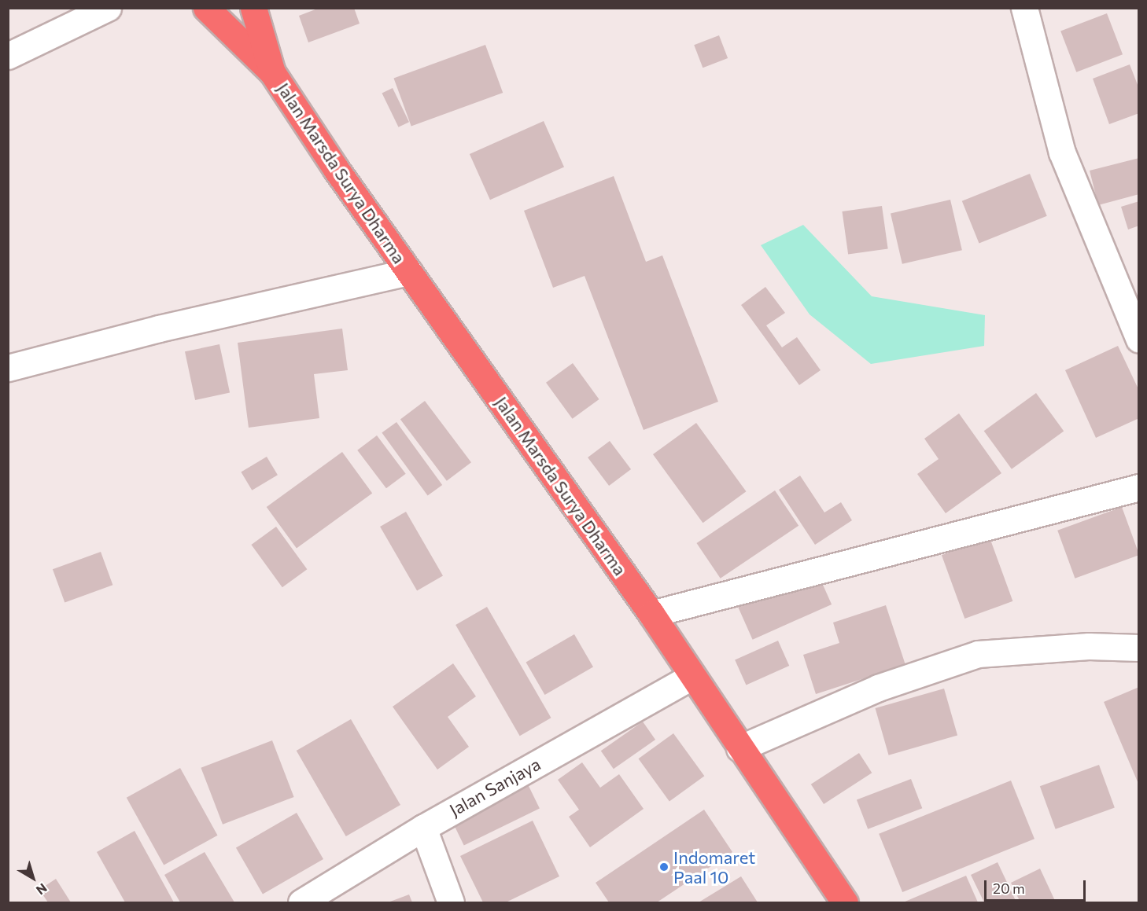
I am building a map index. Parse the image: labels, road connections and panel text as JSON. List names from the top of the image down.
{
  "streets": {
    "highway": ["Jalan Marsda Surya Dharma"],
    "street": ["Jalan Sanjaya"]
  },
  "crossings": [
    ["Jalan Marsda Surya Dharma", "Jalan Sanjaya"]
  ],
  "places": ["Indomaret Paal 10"],
  "scale_bar": "20 m",
  "north": "bottom right"
}
